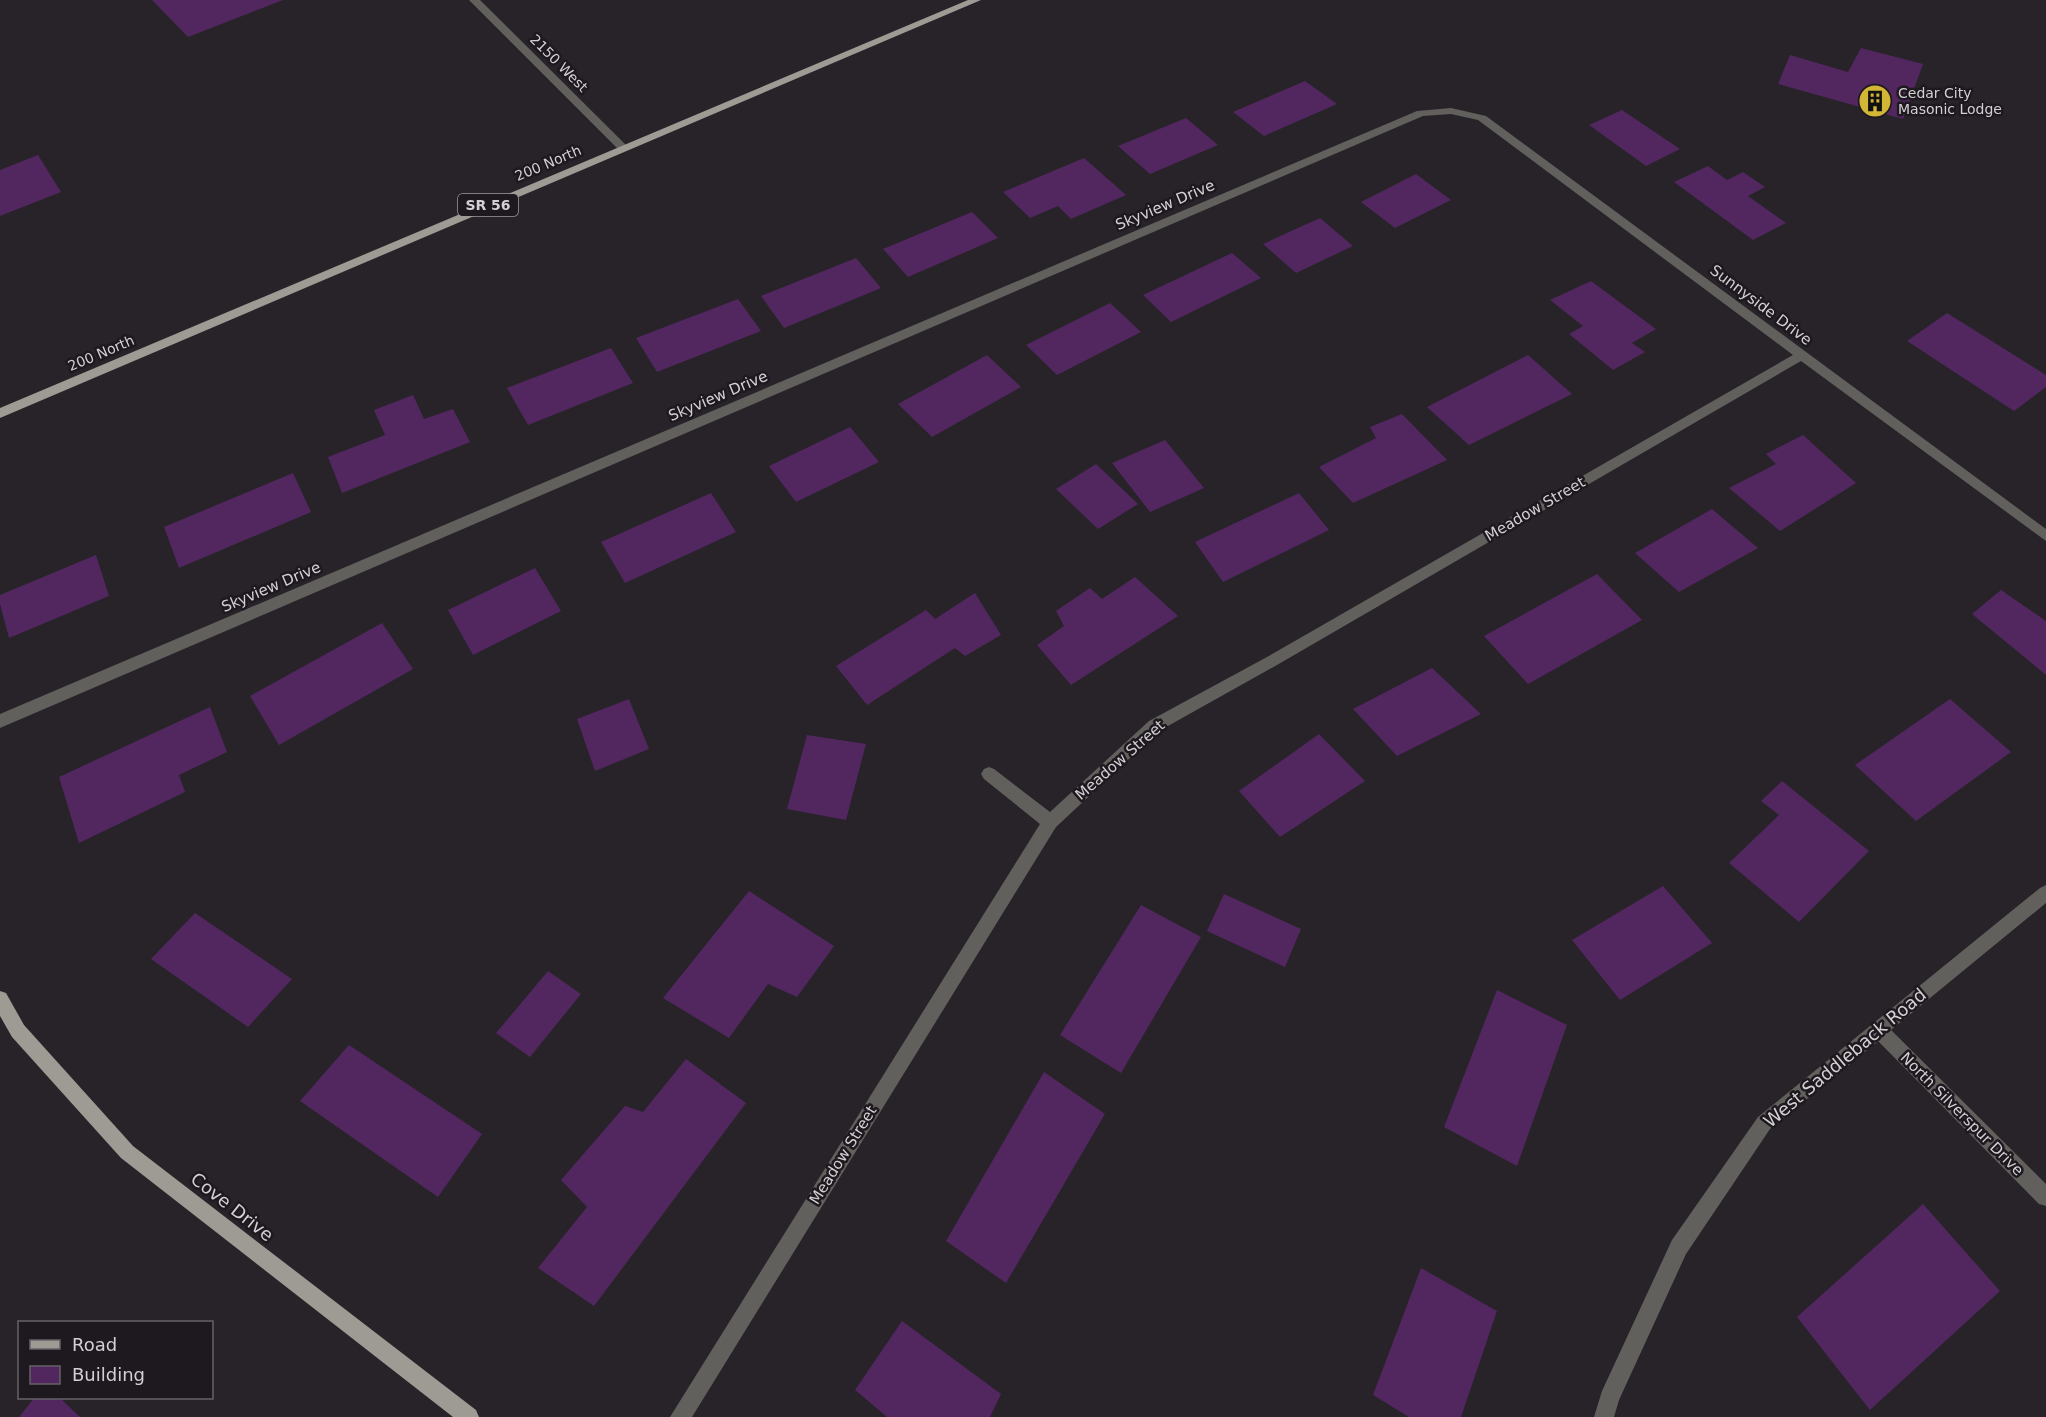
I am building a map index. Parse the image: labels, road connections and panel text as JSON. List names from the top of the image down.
{
  "streets": {
    "main road": ["200 North", "SR 56", "Cove Drive"],
    "street": [
      "2150 West",
      "Skyview Drive",
      "Sunnyside Drive",
      "Meadow Street",
      "West Saddleback Road",
      "North Silverspur Drive"
    ]
  },
  "crossings": [
    ["2150 West", "200 North"],
    ["Skyview Drive", "Sunnyside Drive"],
    ["Sunnyside Drive", "Meadow Street"],
    ["West Saddleback Road", "North Silverspur Drive"]
  ],
  "places": {
    "building": ["Cedar City Masonic Lodge"]
  },
  "legend": ["Road", "Building"]
}
